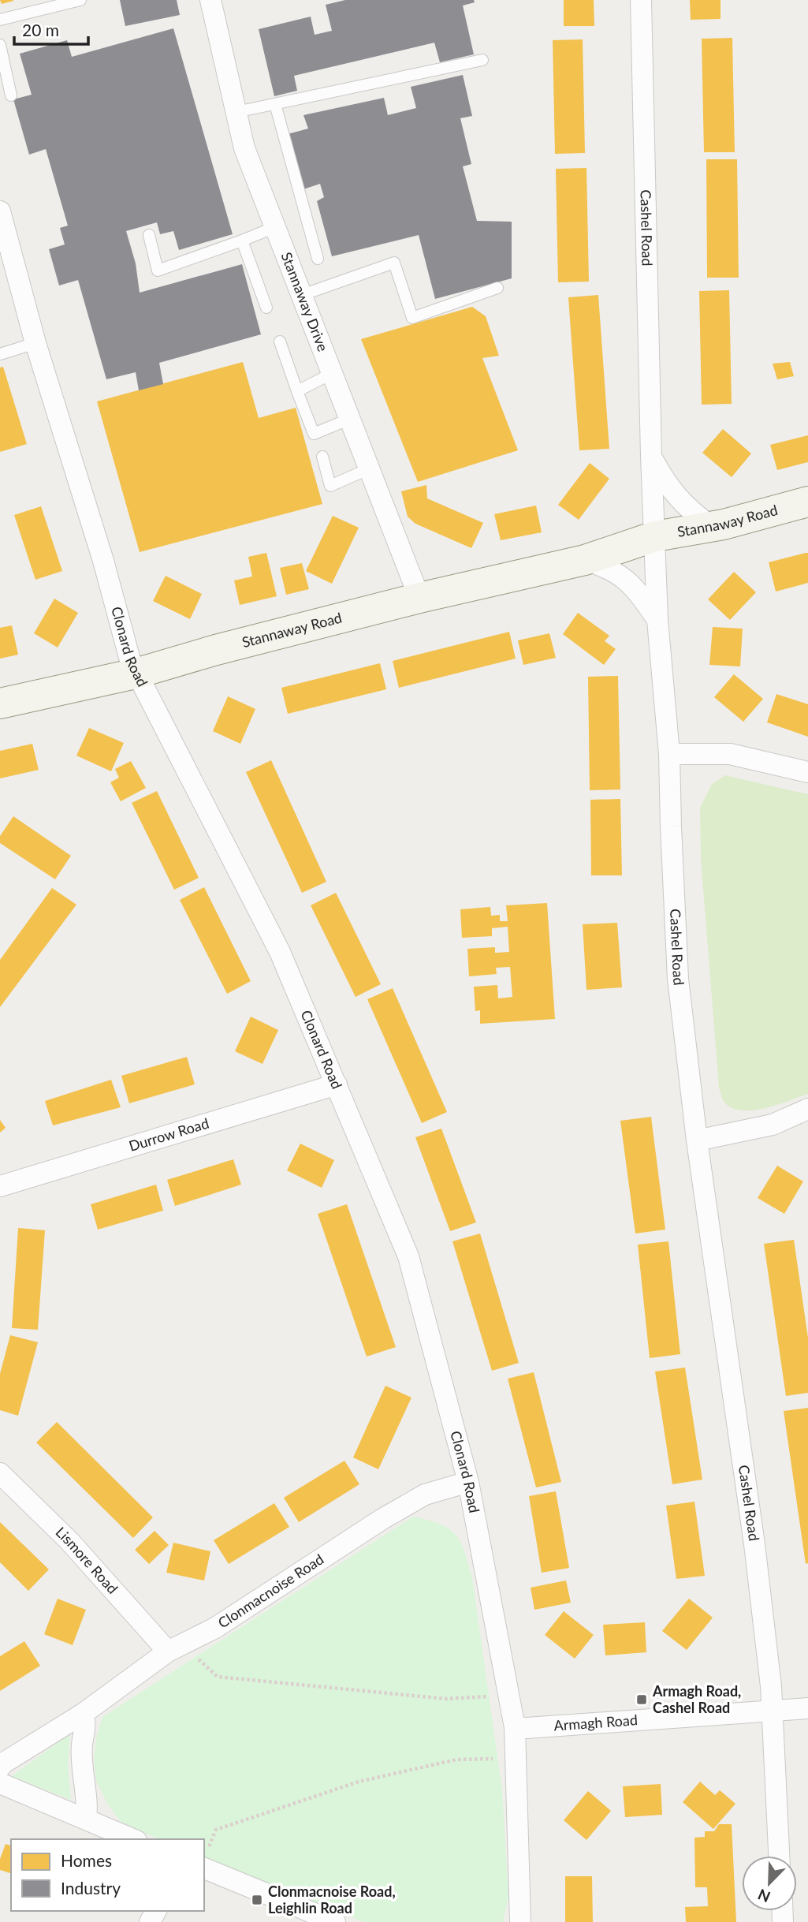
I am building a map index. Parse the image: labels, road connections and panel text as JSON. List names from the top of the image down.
{
  "streets": {
    "street": [
      "Cashel Road",
      "Stannaway Drive",
      "Stannaway Road",
      "Clonard Road",
      "Durrow Road",
      "Lismore Road",
      "Clonmacnoise Road",
      "Armagh Road"
    ]
  },
  "crossings": [
    ["Cashel Road", "Stannaway Road"],
    ["Cashel Road", "Armagh Road"],
    ["Stannaway Drive", "Stannaway Road"],
    ["Stannaway Road", "Clonard Road"],
    ["Clonard Road", "Durrow Road"],
    ["Clonard Road", "Clonmacnoise Road"],
    ["Clonard Road", "Armagh Road"],
    ["Lismore Road", "Clonmacnoise Road"]
  ],
  "places": {
    "transit": ["Armagh Road, Cashel Road", "Clonmacnoise Road, Leighlin Road"]
  },
  "legend": ["Homes", "Industry"],
  "scale_bar": "20 m",
  "north": "bottom left"
}
